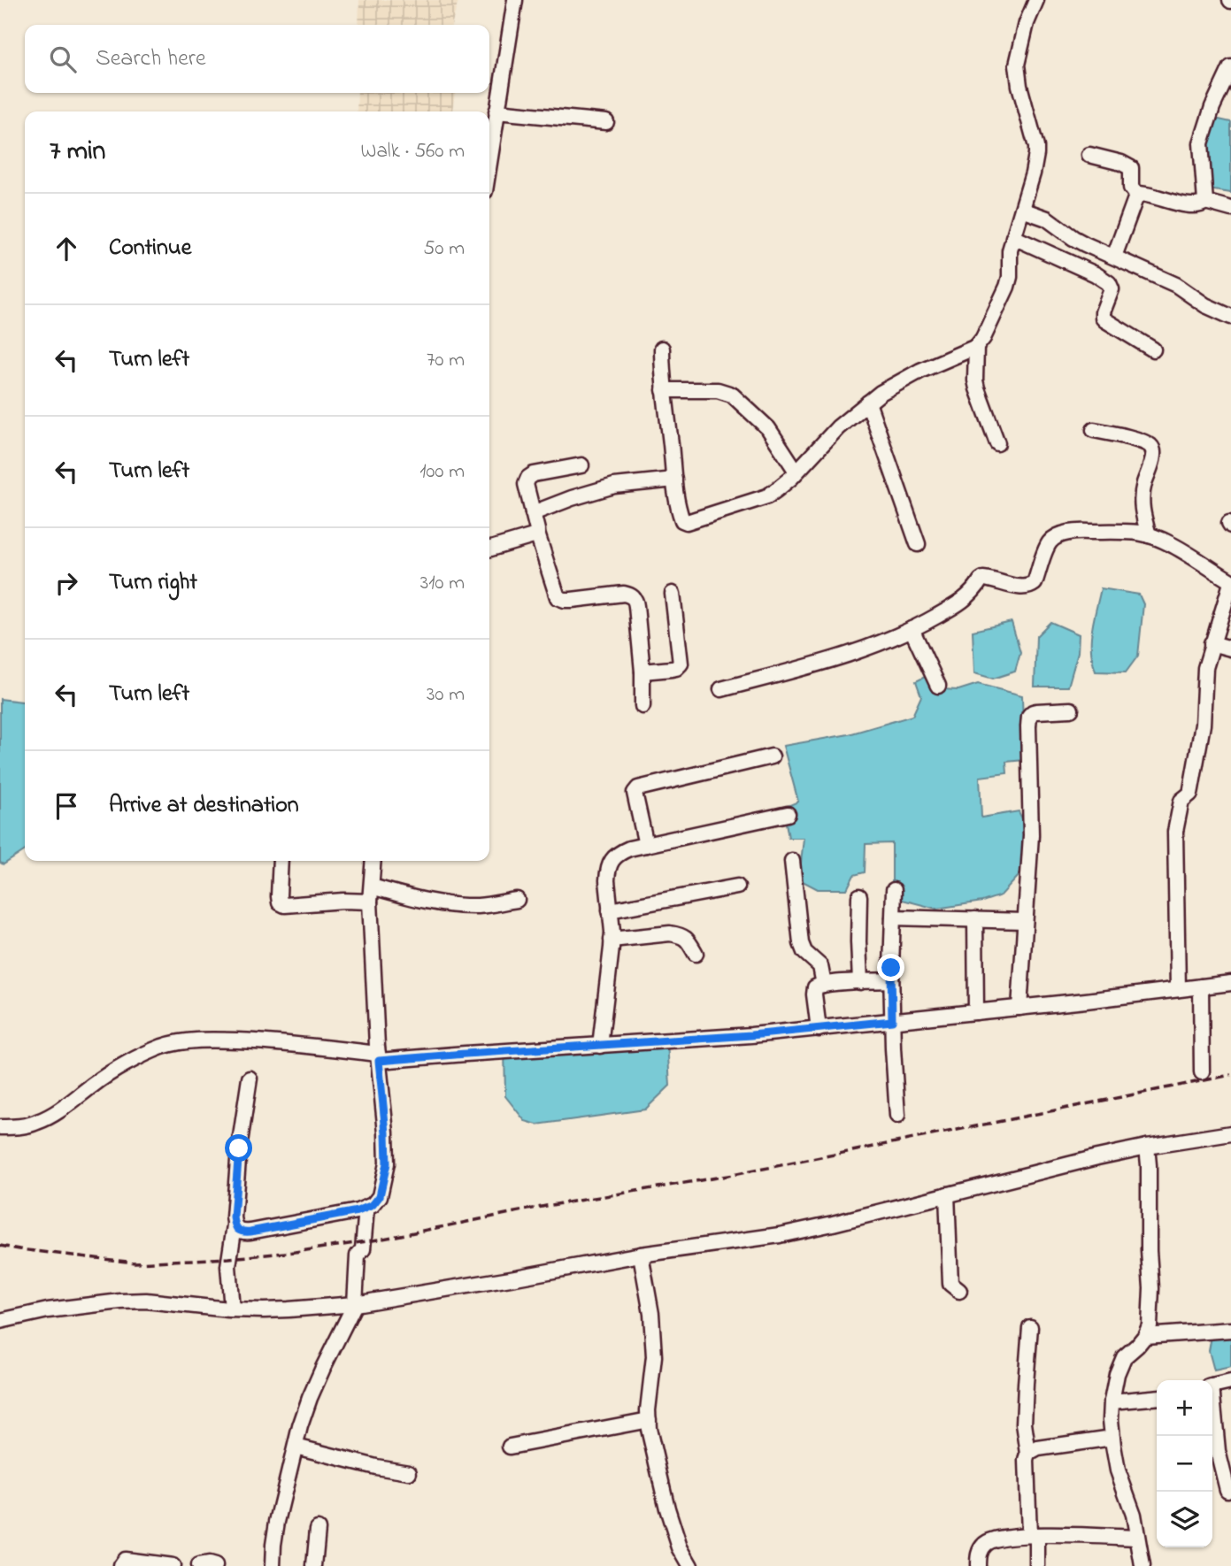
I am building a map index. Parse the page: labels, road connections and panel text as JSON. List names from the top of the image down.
{
  "page": {
    "search": "Search here",
    "heading": ["7 min", "Walk · 560 m"],
    "list": [
      ["Continue", "50 m"],
      ["Turn left", "70 m"],
      ["Turn left", "100 m"],
      ["Turn right", "310 m"],
      ["Turn left", "30 m"],
      "Arrive at destination"
    ],
    "map_buttons": ["+", "−"]
  }
}
